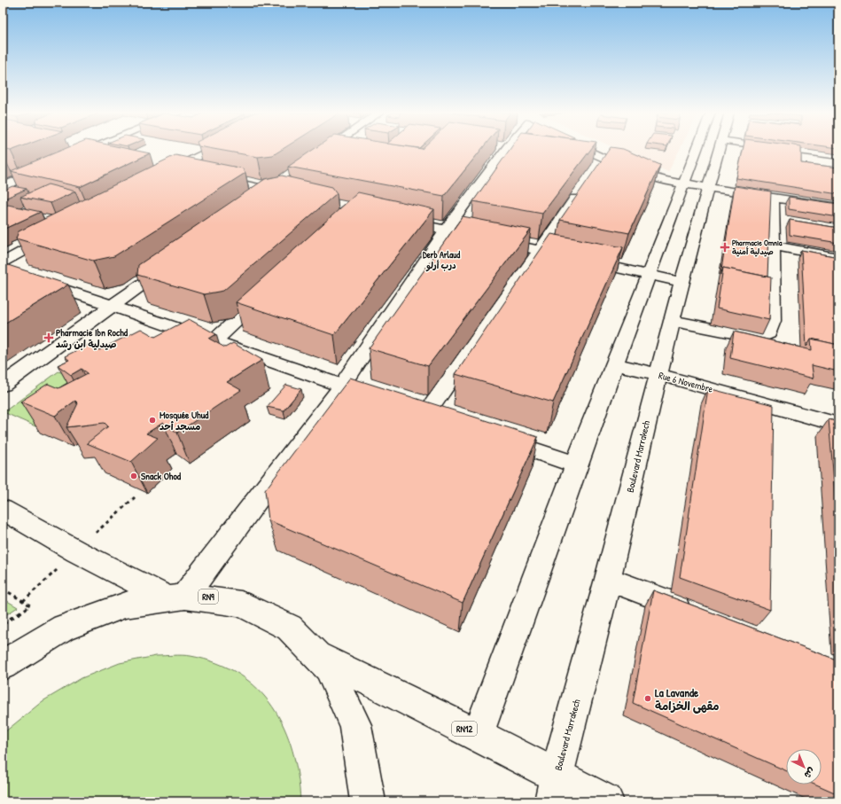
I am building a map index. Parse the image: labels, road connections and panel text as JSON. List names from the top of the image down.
{
  "streets": {
    "street": [
      "Rue 6 Novembre",
      "Boulevard Marrakech",
      "RN9",
      "RN12"
    ]
  },
  "crossings": [
    ["Rue 6 Novembre", "Boulevard Marrakech"],
    ["Boulevard Marrakech", "RN12"],
    ["RN9", "RN12"]
  ],
  "districts": ["Derb Arlaud درب أرلو"],
  "places": {
    "health": ["Pharmacie Omnia صيدلية أمنية", "Pharmacie Ibn Rochd صيدلية ابن رشد"],
    "other": ["Mosquée Uhud مسجد أحد", "Snack Ohod", "La Lavande مقهى الخزامة"]
  },
  "north": "bottom right"
}
